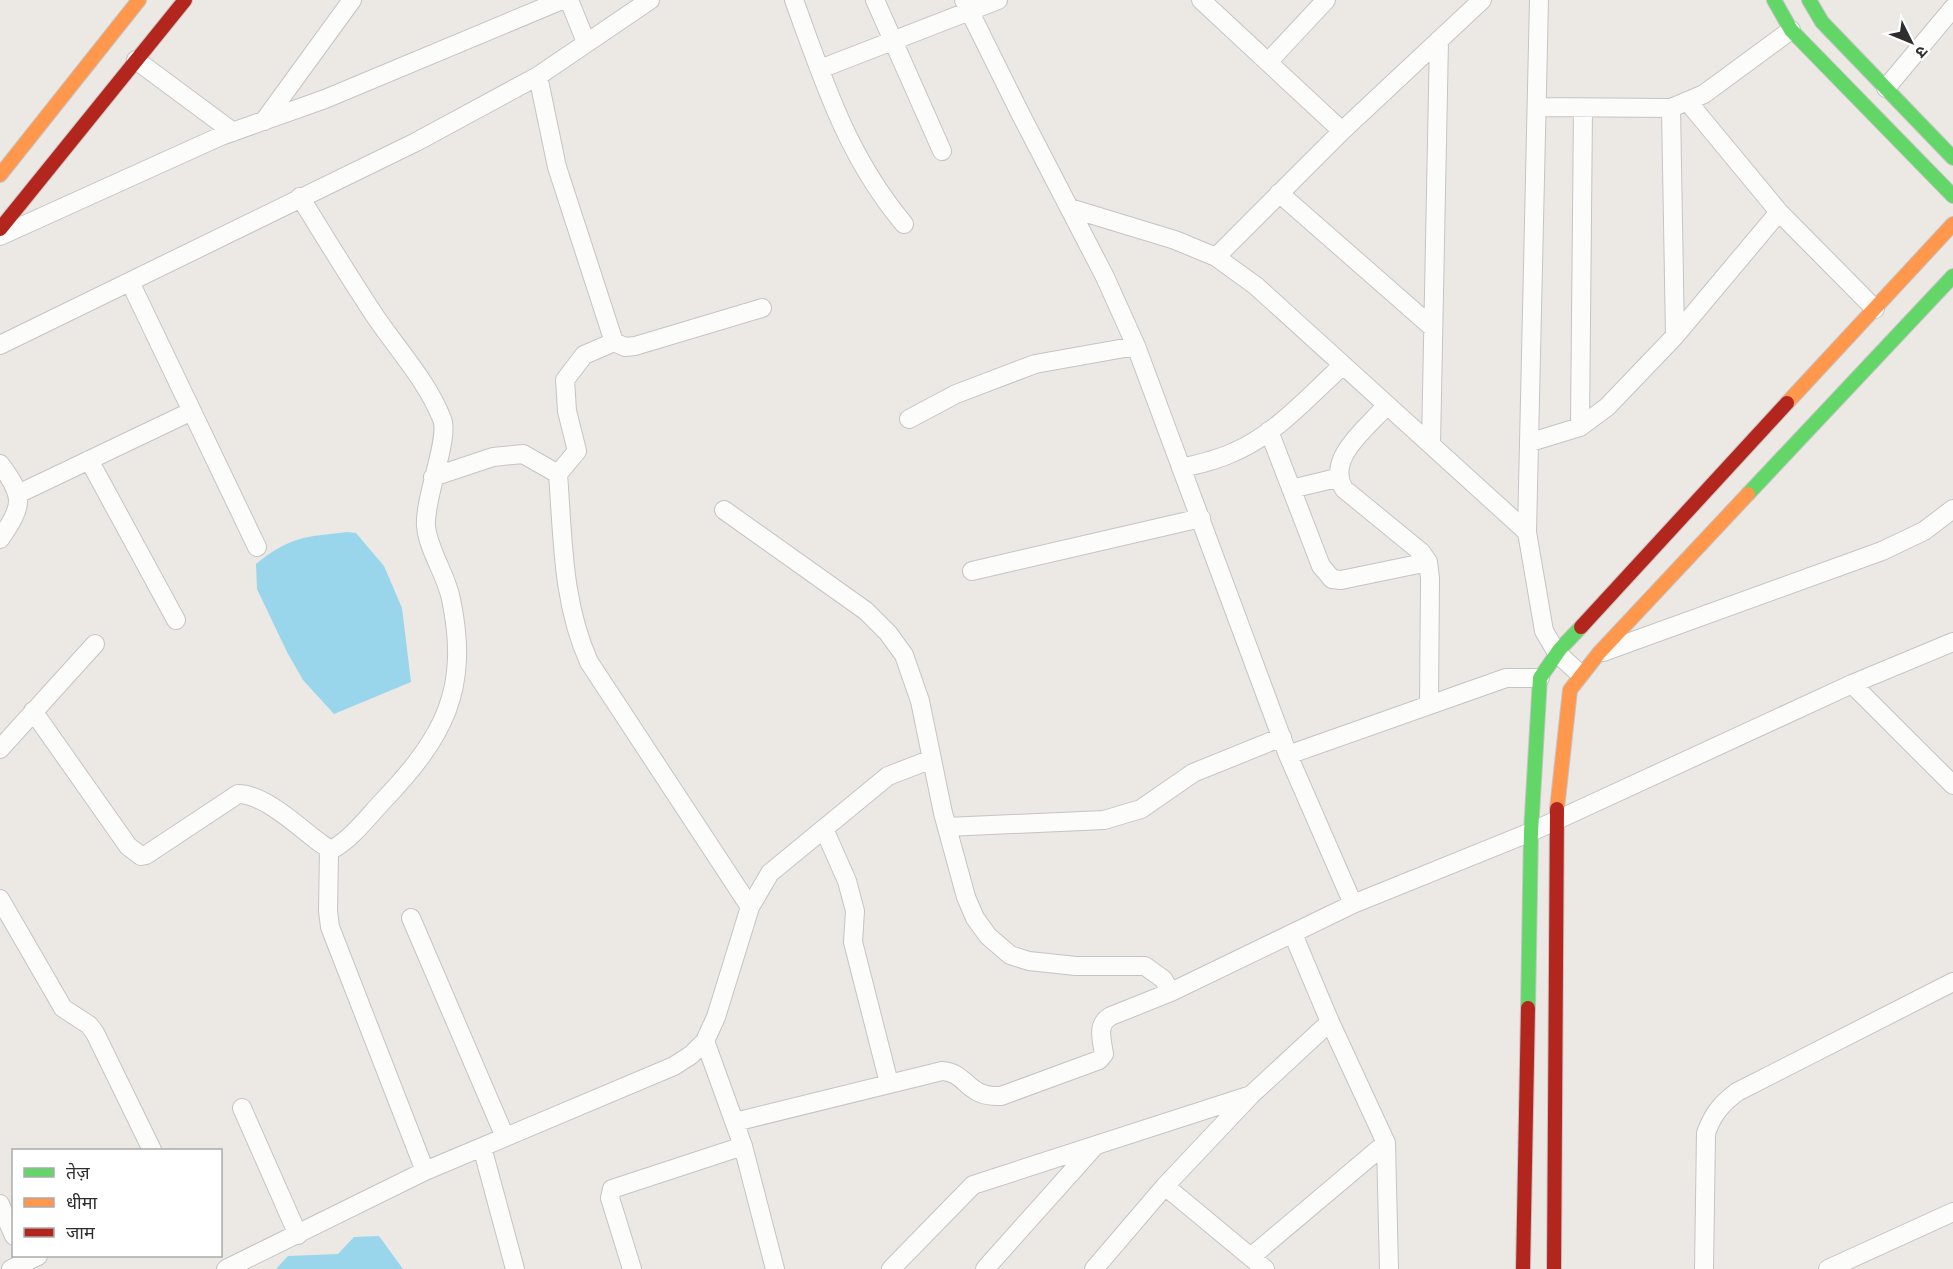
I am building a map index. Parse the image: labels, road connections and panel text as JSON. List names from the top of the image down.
{
  "legend": ["तेज़", "धीमा", "जाम"],
  "north": "bottom right"
}
